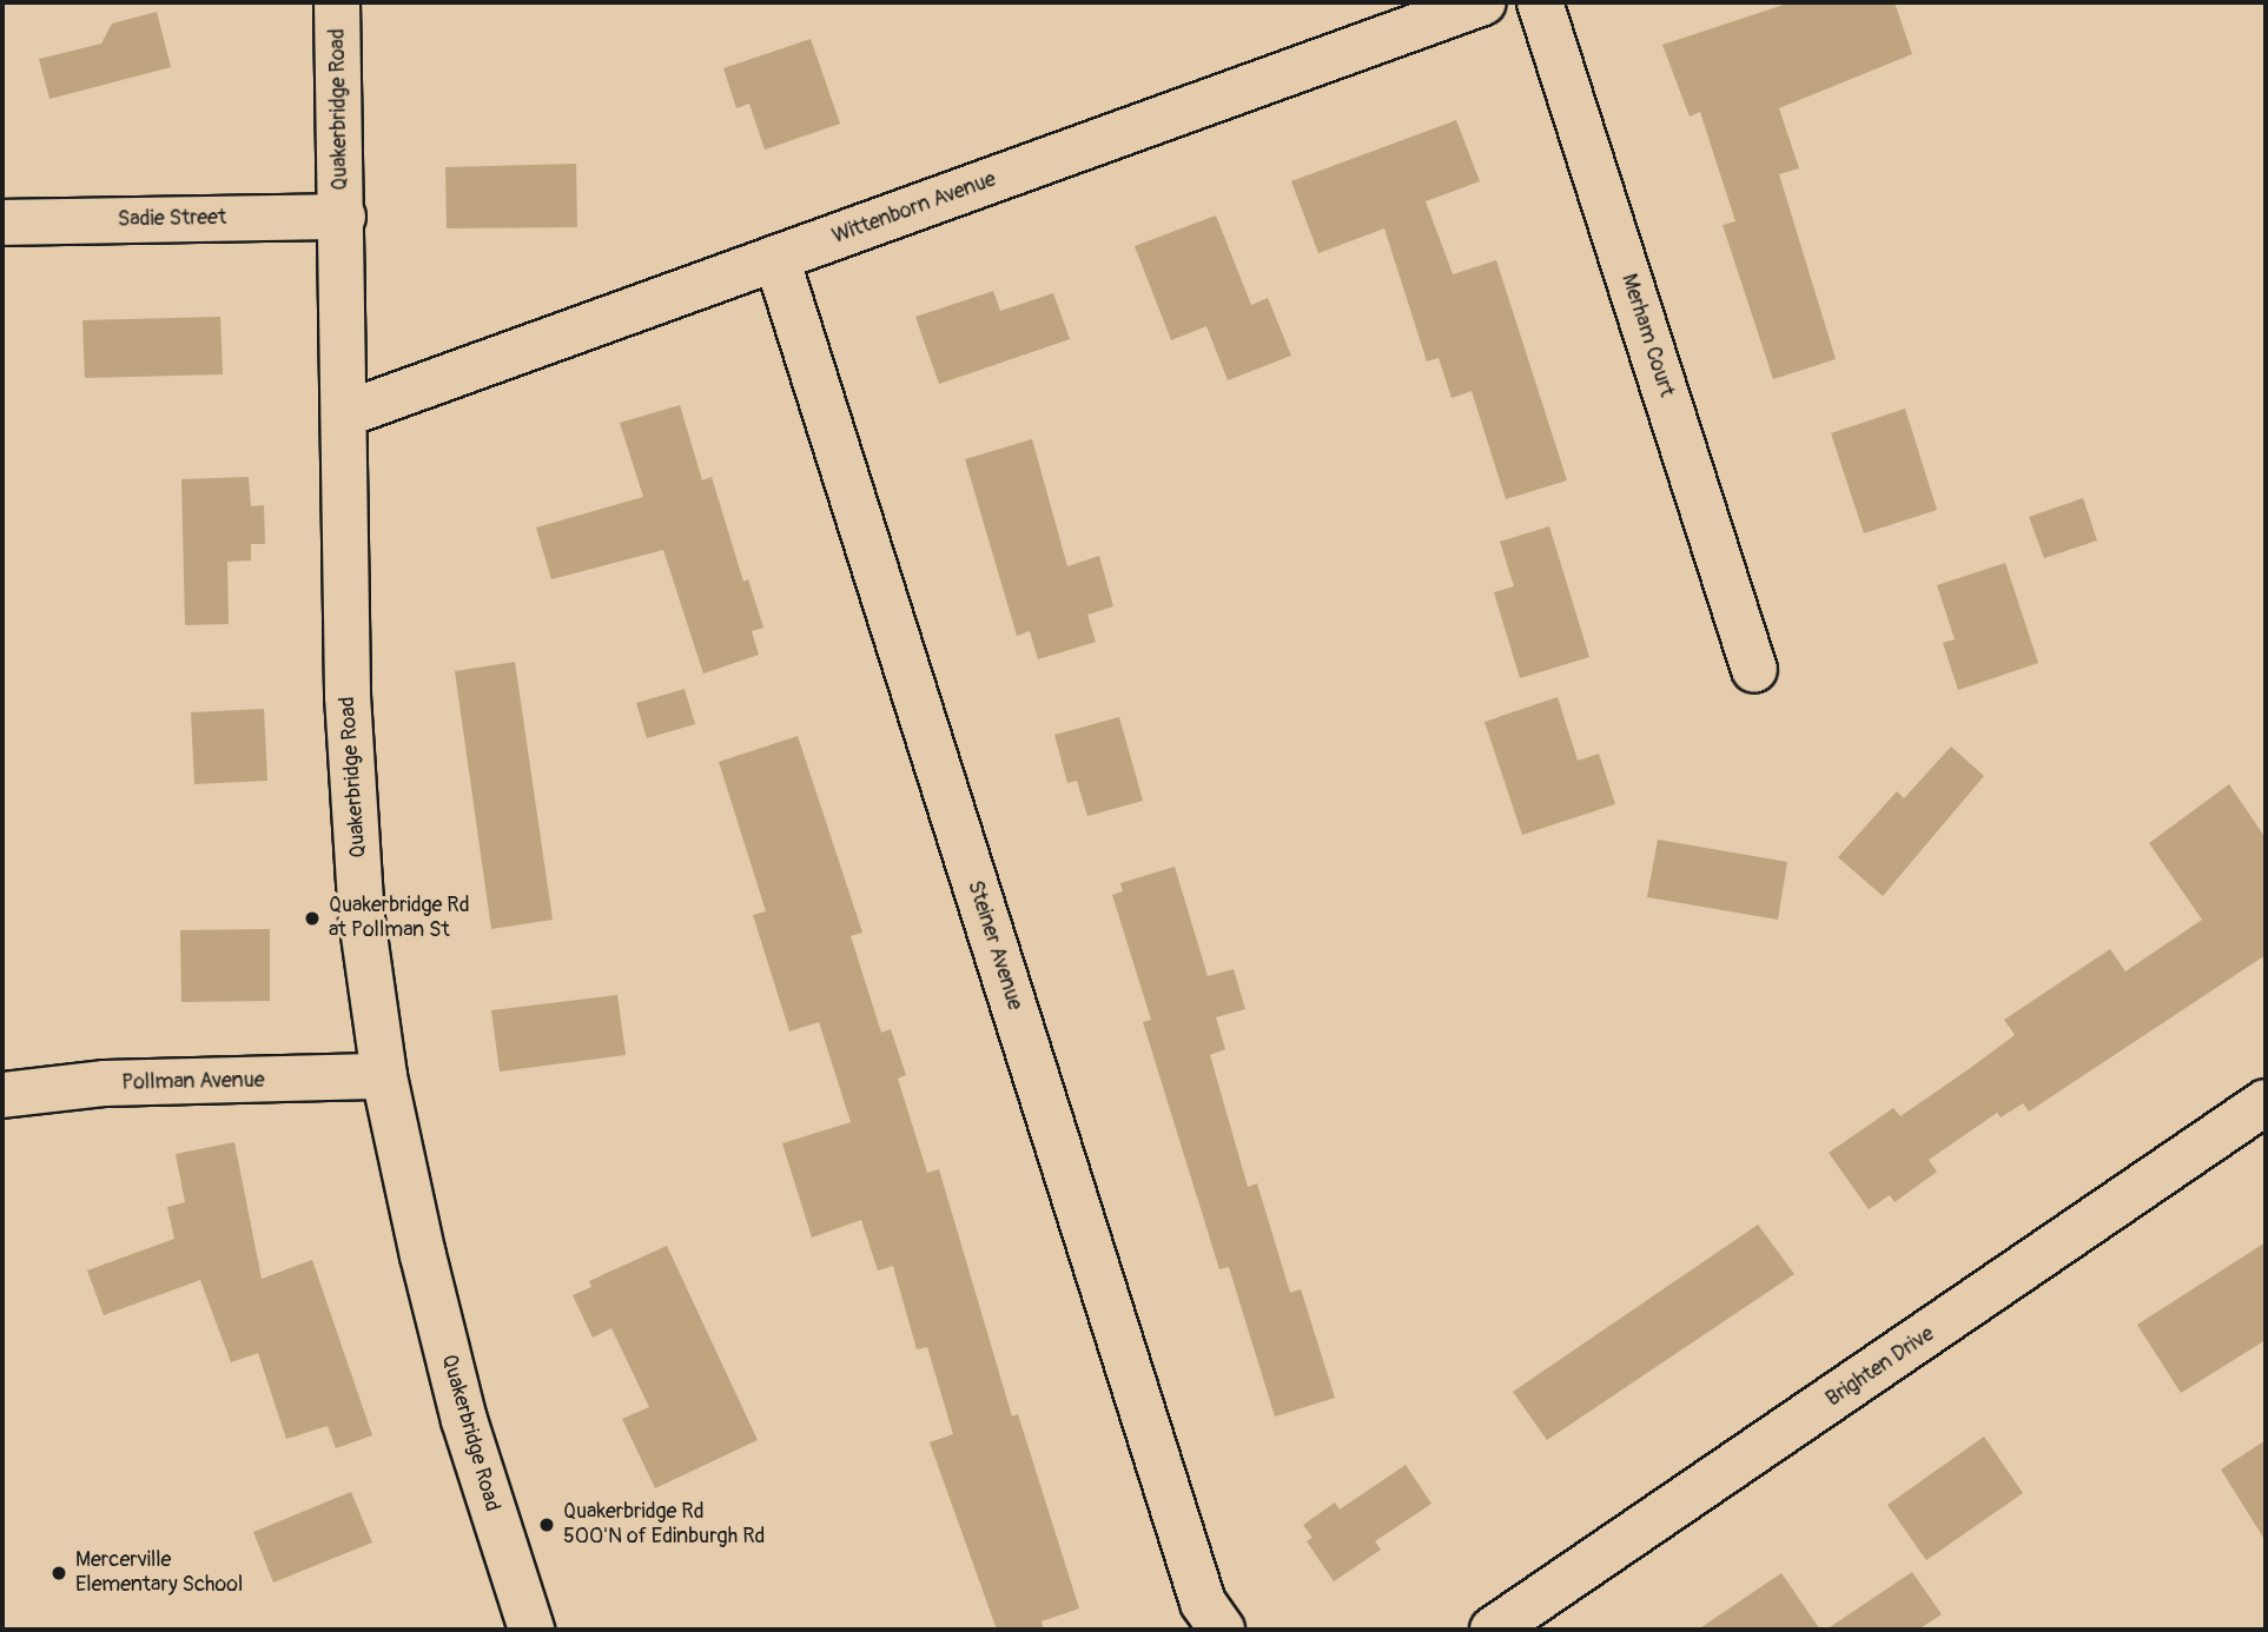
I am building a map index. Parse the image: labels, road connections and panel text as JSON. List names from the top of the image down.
{
  "streets": {
    "street": [
      "Quakerbridge Road",
      "Wittenborn Avenue",
      "Sadie Street",
      "Merham Court",
      "Steiner Avenue",
      "Pollman Avenue",
      "Brighten Drive"
    ]
  },
  "crossings": [
    ["Quakerbridge Road", "Wittenborn Avenue"],
    ["Quakerbridge Road", "Sadie Street"],
    ["Quakerbridge Road", "Pollman Avenue"],
    ["Wittenborn Avenue", "Steiner Avenue"]
  ],
  "places": ["Quakerbridge Rd at Pollman St", "Quakerbridge Rd 500'N of Edinburgh Rd", "Mercerville Elementary School"]
}
